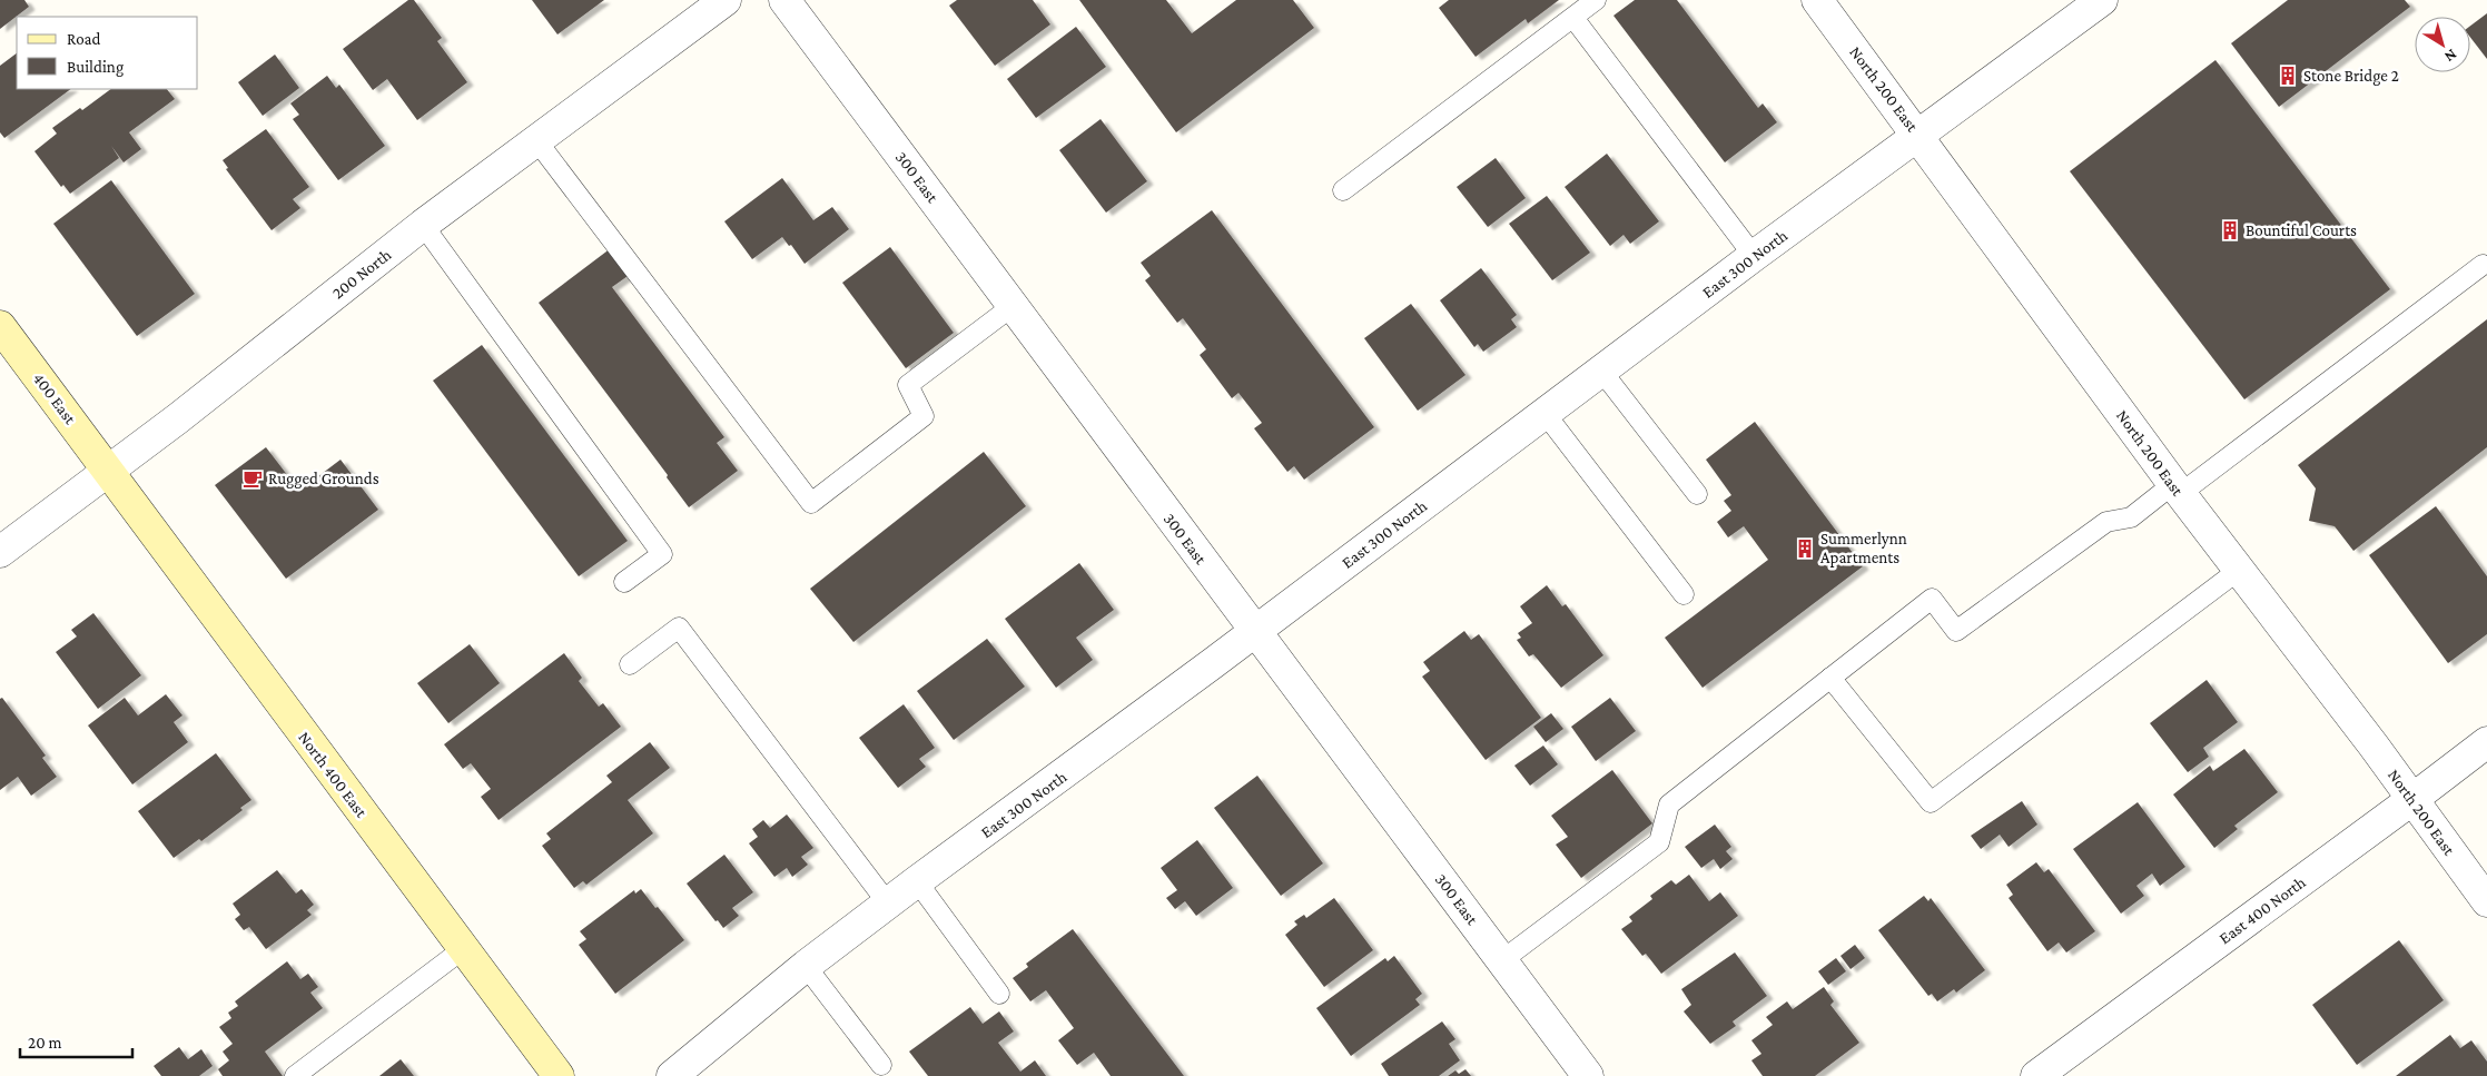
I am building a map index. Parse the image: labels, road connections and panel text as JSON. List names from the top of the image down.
{
  "streets": {
    "street": [
      "North 200 East",
      "300 East",
      "East 300 North",
      "200 North",
      "400 East",
      "North 400 East",
      "East 400 North"
    ]
  },
  "crossings": [
    ["North 200 East", "East 300 North"],
    ["North 200 East", "East 400 North"],
    ["300 East", "East 300 North"],
    ["200 North", "400 East"],
    ["200 North", "North 400 East"],
    ["400 East", "North 400 East"]
  ],
  "places": {
    "building": ["Stone Bridge 2", "Bountiful Courts", "Summerlynn Apartments"],
    "cafe": ["Rugged Grounds"]
  },
  "legend": ["Road", "Building"],
  "scale_bar": "20 m",
  "north": "bottom right"
}
